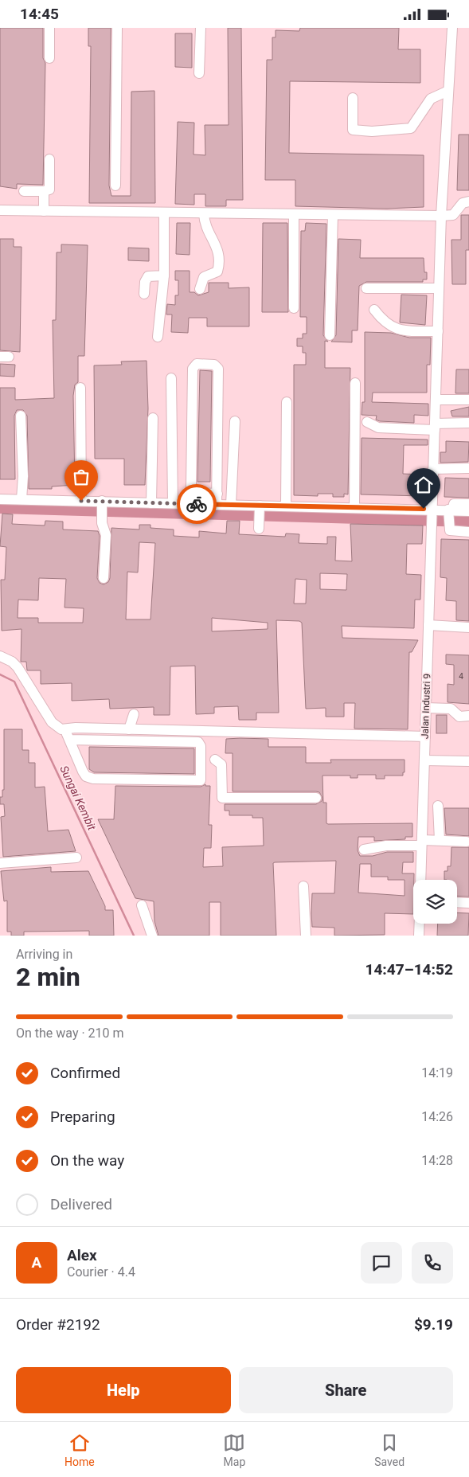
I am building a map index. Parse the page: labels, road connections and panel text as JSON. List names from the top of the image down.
{
  "streets": {
    "street": ["Jalan Industri 9"]
  },
  "water": ["Sungai Kembit"],
  "house_numbers": ["4"],
  "page": {
    "status": "14:45",
    "heading": ["2 min", "Arriving in", "14:47–14:52"],
    "panel": [
      "Alex",
      "Courier · 4.4",
      "Order #2192",
      "$9.19"
    ],
    "bar": "On the way · 210 m",
    "list": [
      ["Confirmed", "14:19"],
      ["Preparing", "14:26"],
      ["On the way", "14:28"],
      "Delivered"
    ],
    "round": "A",
    "buttons": ["Help", "Share"],
    "tabs": ["Home", "Map", "Saved"]
  }
}
